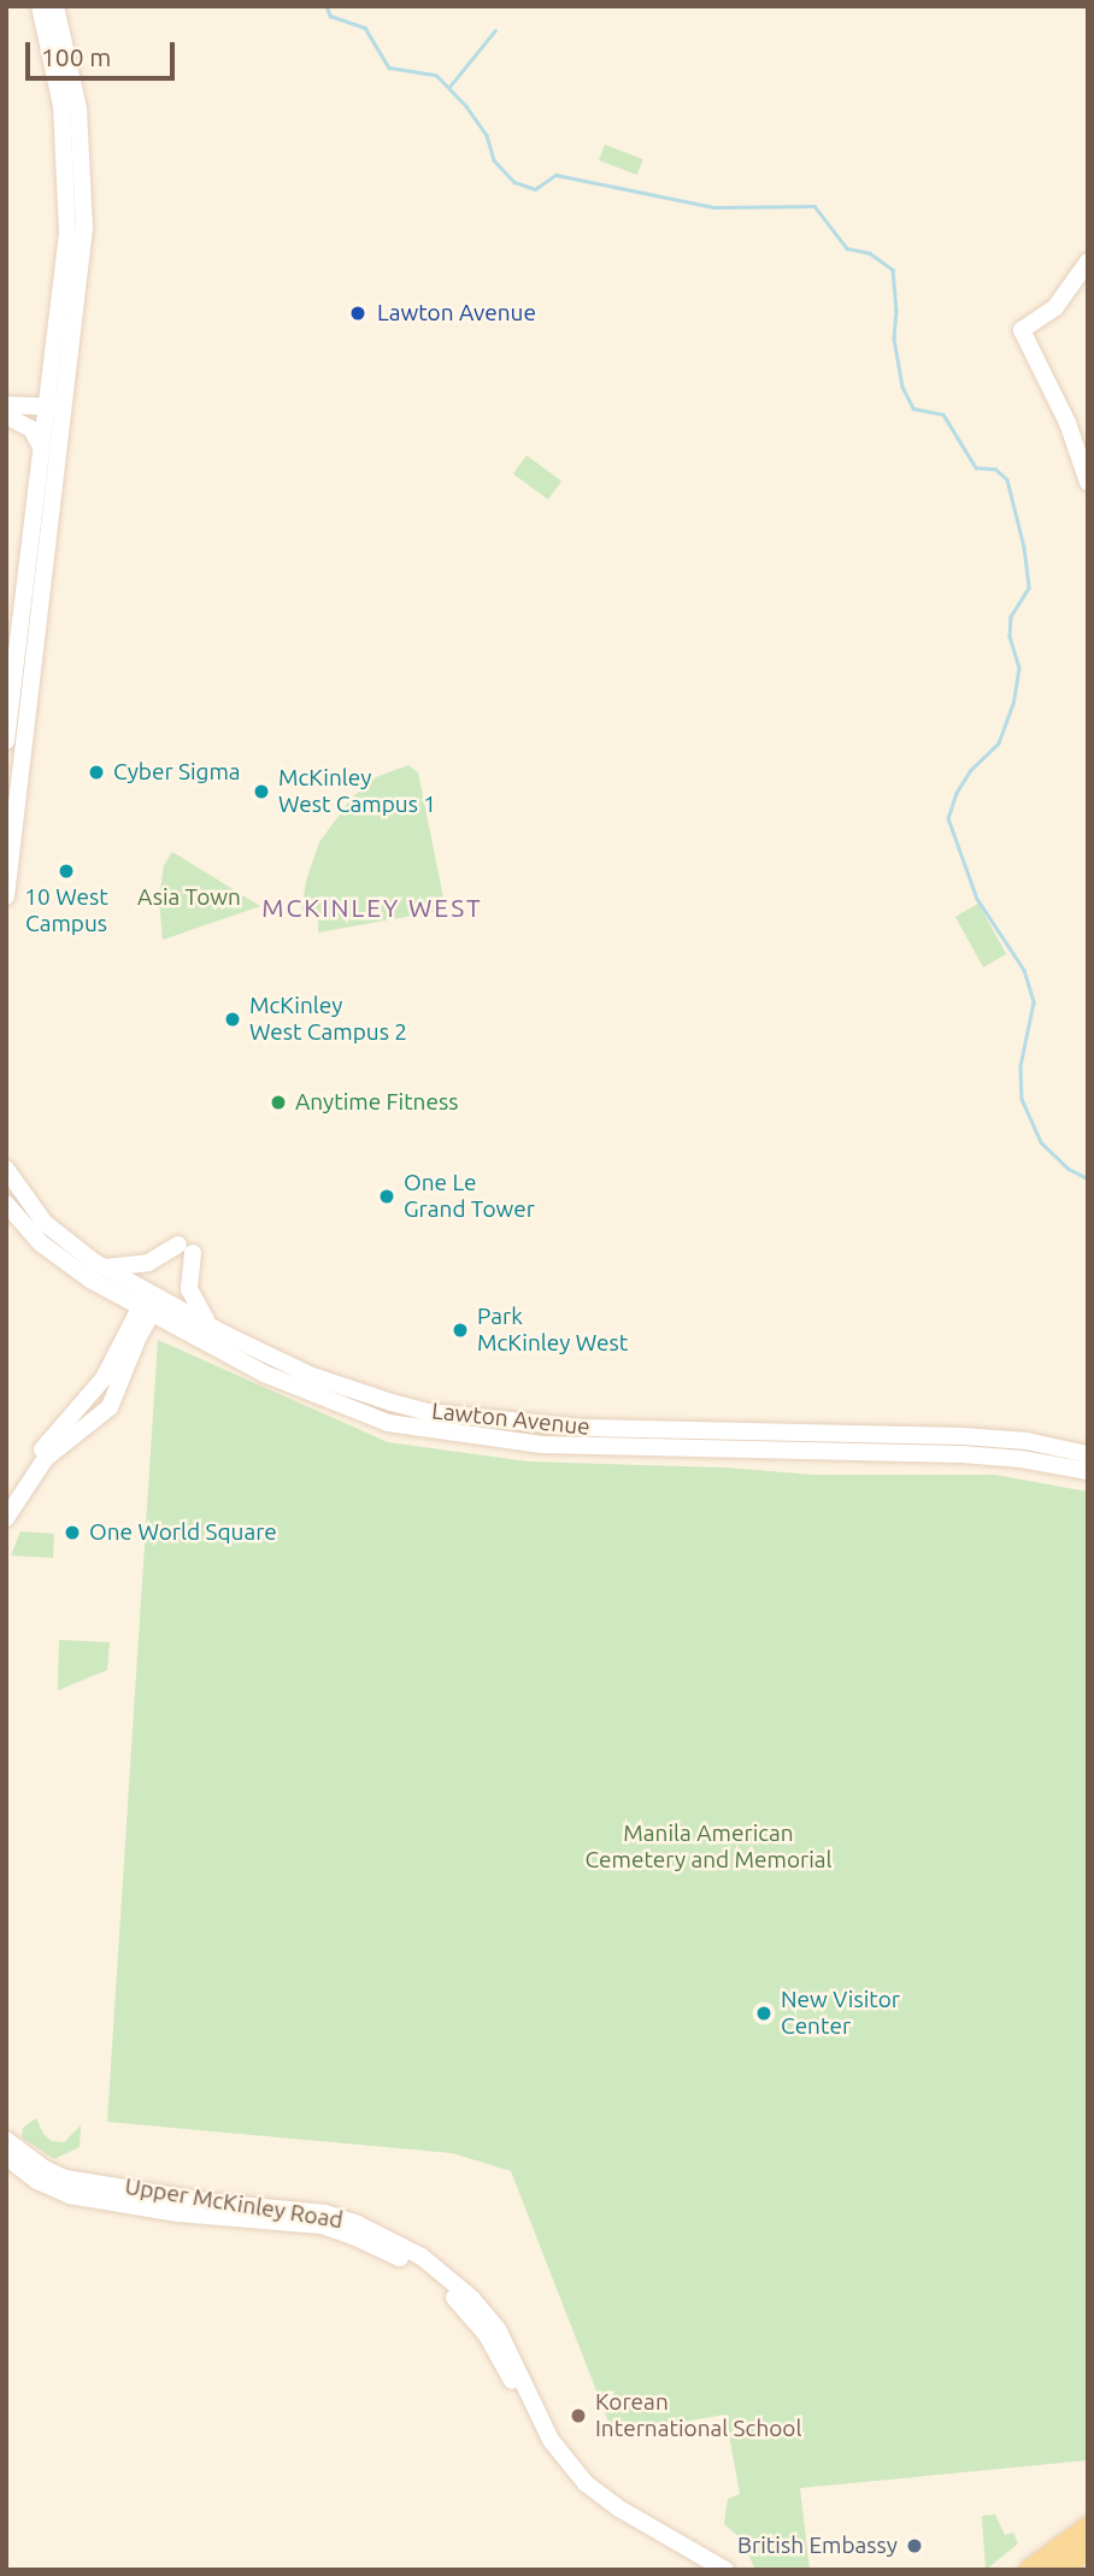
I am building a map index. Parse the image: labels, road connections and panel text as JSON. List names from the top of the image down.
{
  "streets": {
    "main road": ["Lawton Avenue", "Upper McKinley Road"]
  },
  "districts": ["MCKINLEY WEST"],
  "parks": ["Asia Town", "Manila American Cemetery and Memorial"],
  "places": [
    "Lawton Avenue",
    "Cyber Sigma",
    "McKinley West Campus 1",
    "10 West Campus",
    "McKinley West Campus 2",
    "Anytime Fitness",
    "One Le Grand Tower",
    "Park McKinley West",
    "One World Square",
    "New Visitor Center",
    "Korean International School",
    "British Embassy"
  ],
  "scale_bar": "100 m"
}
